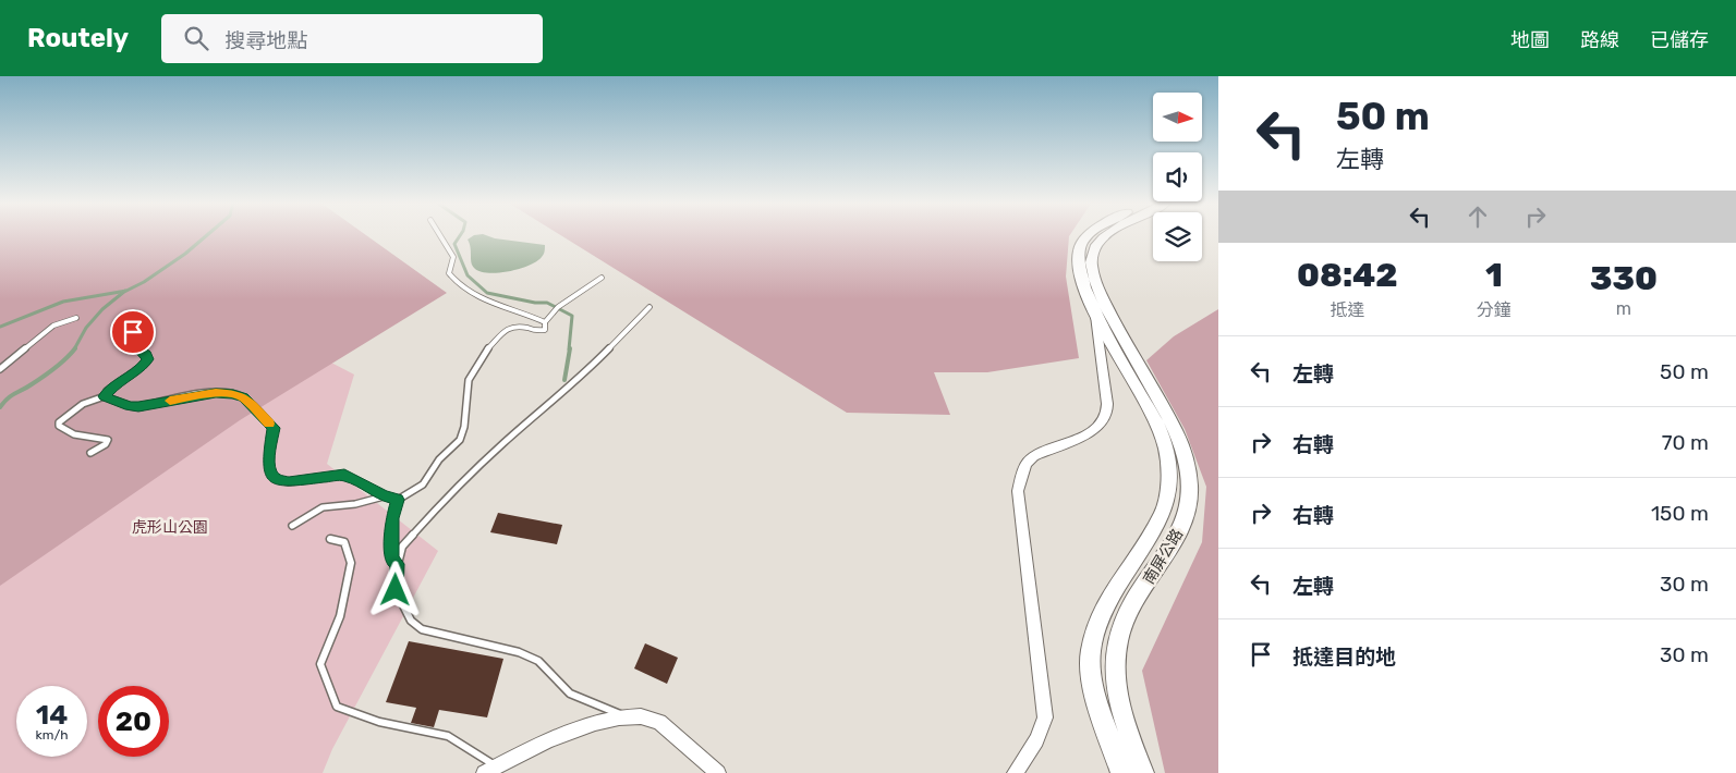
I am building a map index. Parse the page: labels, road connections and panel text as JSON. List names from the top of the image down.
{
  "streets": {
    "main road": ["南屏公路"]
  },
  "parks": ["虎形山公園"],
  "north": "right",
  "page": {
    "header": "Routely",
    "search": "搜尋地點",
    "nav": ["地圖", "路線", "已儲存"],
    "turn": ["50 m", "左轉"],
    "eta": [
      "08:42",
      "抵達",
      "1",
      "分鐘",
      "330",
      "m"
    ],
    "list": [
      {
        "name": "左轉",
        "value": "50 m"
      },
      {
        "name": "右轉",
        "value": "70 m"
      },
      {
        "name": "右轉",
        "value": "150 m"
      },
      {
        "name": "左轉",
        "value": "30 m"
      },
      {
        "name": "抵達目的地",
        "value": "30 m"
      }
    ],
    "speed": "14 km/h",
    "limit": "20"
  }
}
